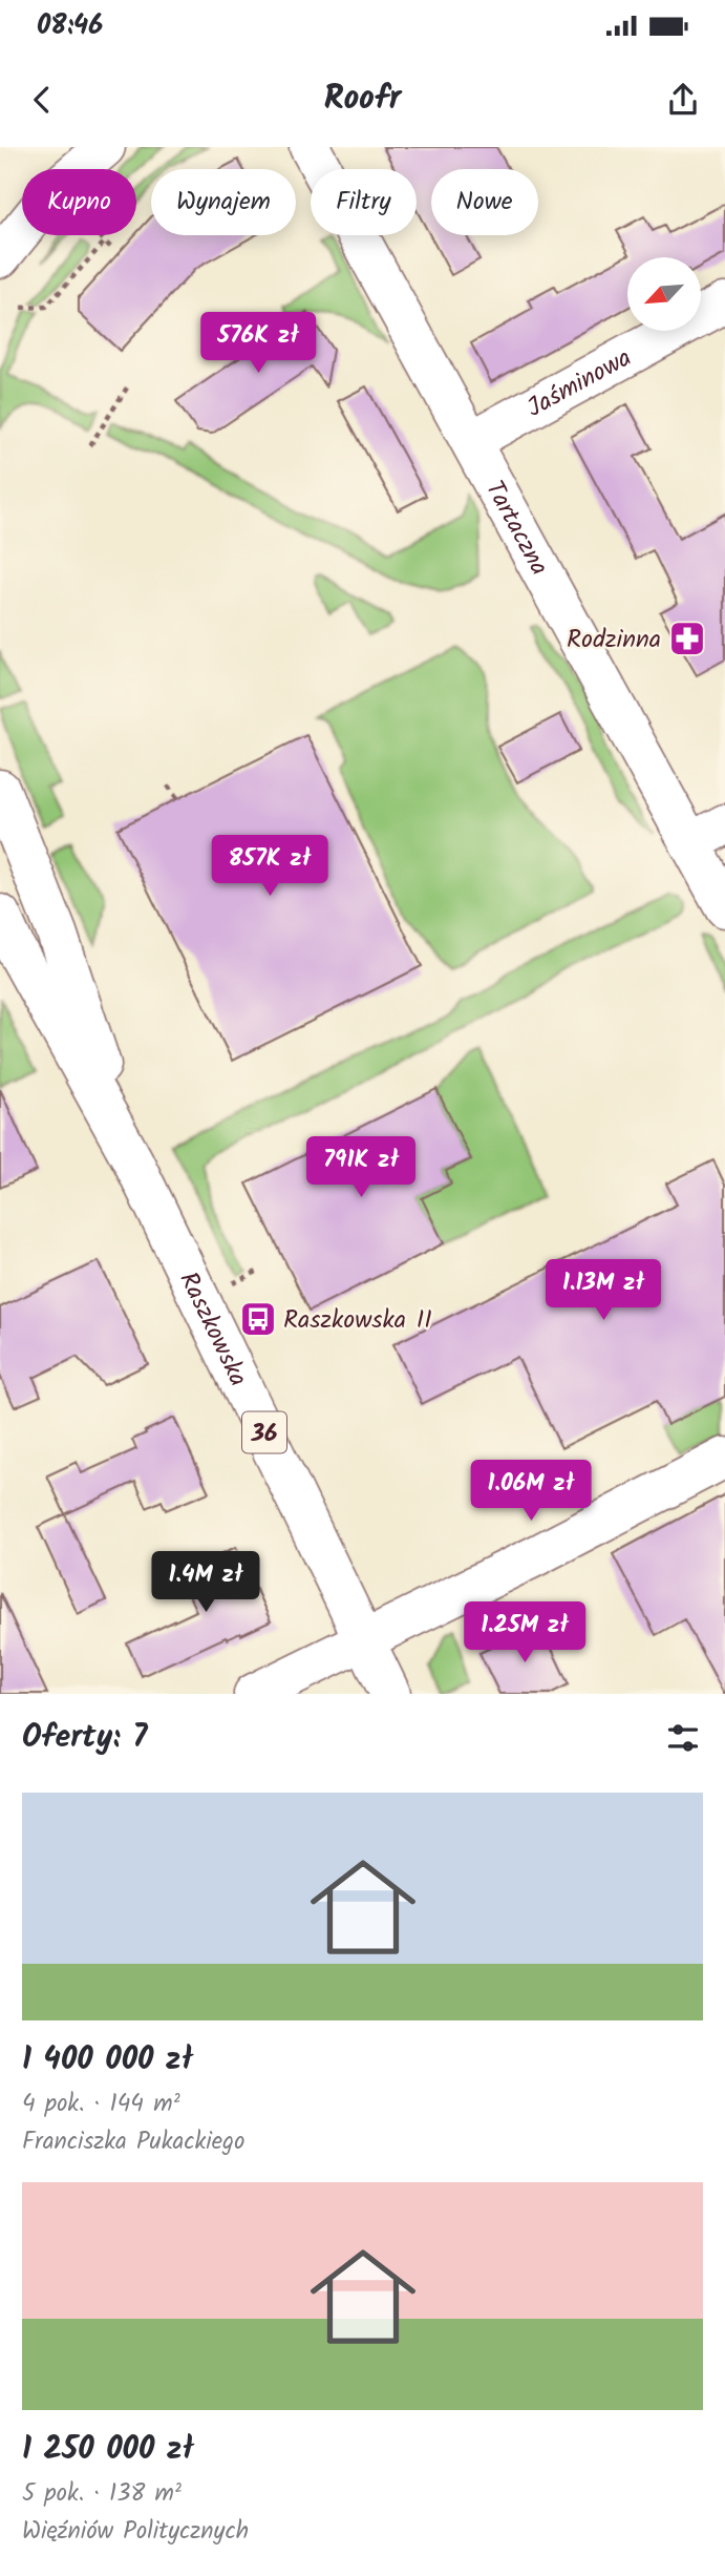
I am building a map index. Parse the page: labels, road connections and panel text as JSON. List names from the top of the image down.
{
  "streets": {
    "street": [
      "Jaśminowa",
      "Tartaczna",
      "Raszkowska",
      "36"
    ]
  },
  "crossings": [
    ["Jaśminowa", "Tartaczna"]
  ],
  "places": {
    "pharmacy": ["Rodzinna"],
    "bus stop": ["Raszkowska II"]
  },
  "north": "bottom left",
  "page": {
    "status": "08:46",
    "header": "Roofr",
    "chip": [
      "Kupno",
      "Wynajem",
      "Filtry",
      "Nowe"
    ],
    "price": [
      "576K zł",
      "857K zł",
      "791K zł",
      "1.13M zł",
      "1.06M zł",
      "1.4M zł",
      "1.25M zł"
    ],
    "heading": "Oferty: 7",
    "list": [
      {
        "name": "1 400 000 zł",
        "note": "4 pok. · 144 m² · Franciszka Pukackiego"
      },
      {
        "name": "1 250 000 zł",
        "note": "5 pok. · 138 m² · Więźniów Politycznych"
      }
    ]
  }
}
